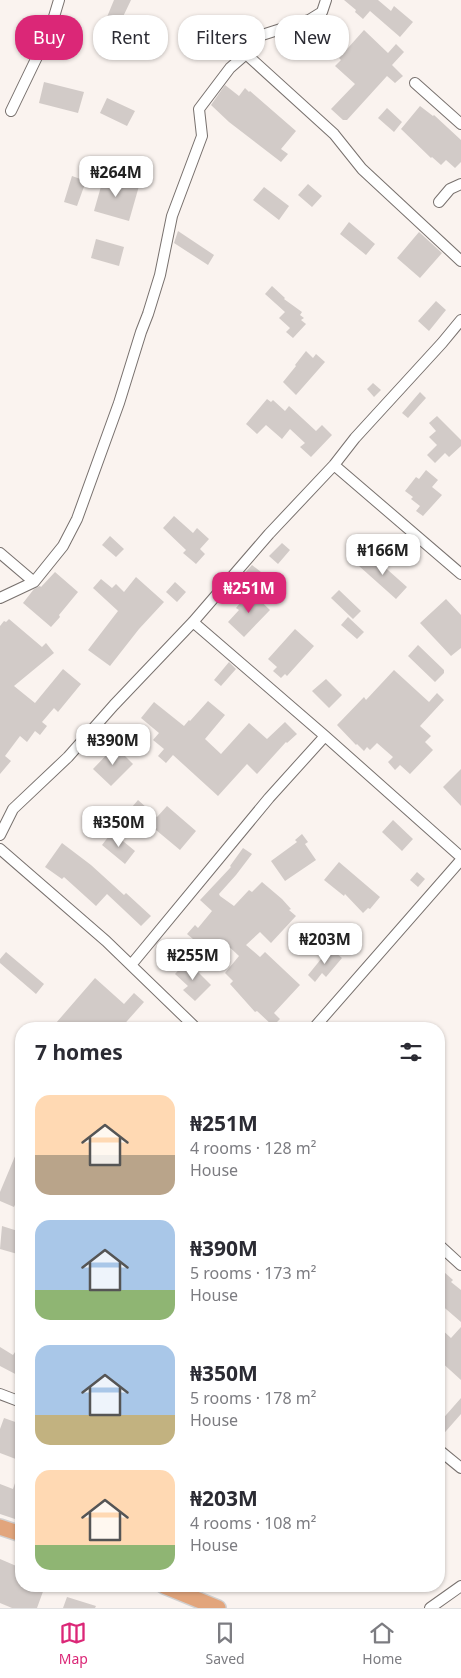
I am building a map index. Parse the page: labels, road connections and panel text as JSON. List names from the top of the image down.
{
  "page": {
    "chip": [
      "Buy",
      "Rent",
      "Filters",
      "New"
    ],
    "price": [
      "₦264M",
      "₦166M",
      "₦251M",
      "₦390M",
      "₦350M",
      "₦203M",
      "₦255M"
    ],
    "heading": "7 homes",
    "list": [
      {
        "name": "₦251M",
        "note": "4 rooms · 128 m² · House"
      },
      {
        "name": "₦390M",
        "note": "5 rooms · 173 m² · House"
      },
      {
        "name": "₦350M",
        "note": "5 rooms · 178 m² · House"
      },
      {
        "name": "₦203M",
        "note": "4 rooms · 108 m² · House"
      }
    ],
    "tabs": ["Map", "Saved", "Home"]
  }
}
